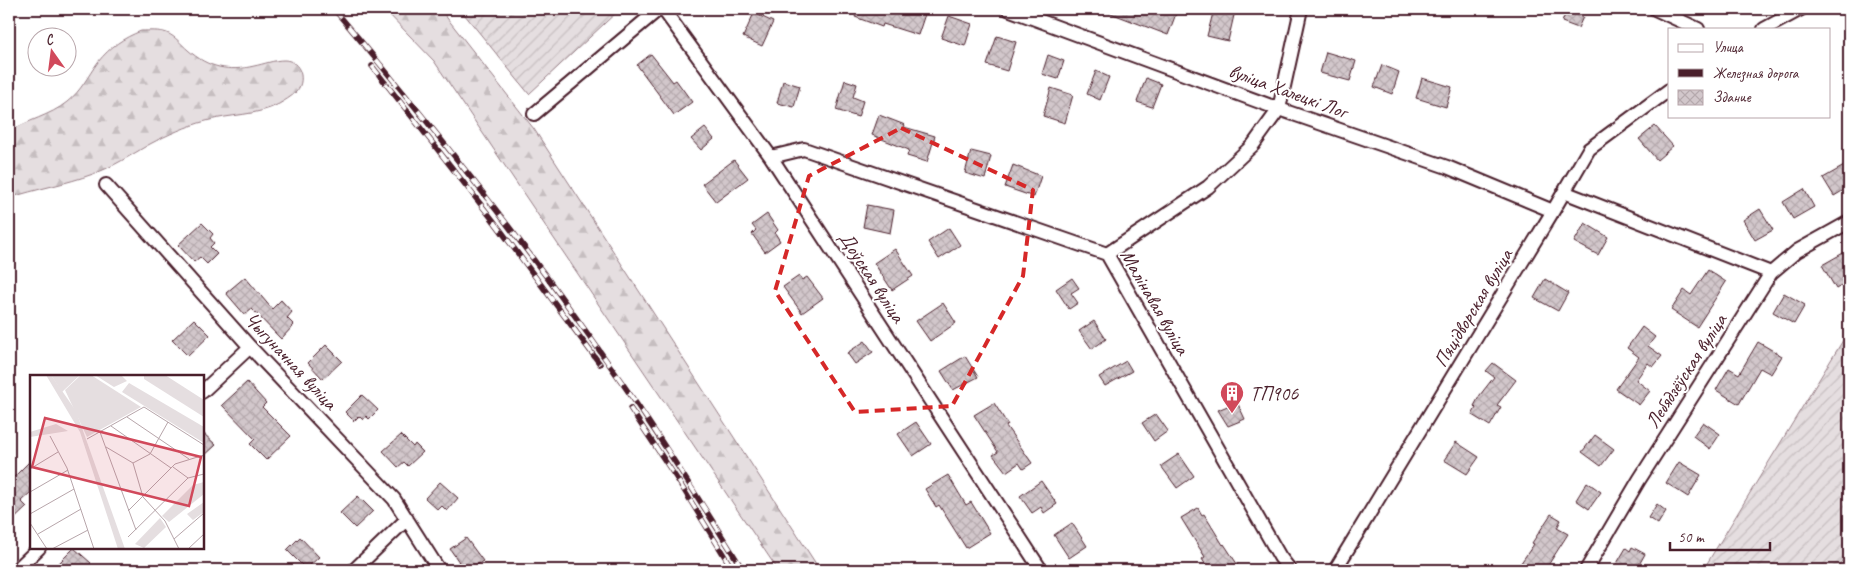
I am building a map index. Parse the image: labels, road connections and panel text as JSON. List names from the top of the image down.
{
  "streets": {
    "street": [
      "вуліца Халецкі Лог",
      "Доўская вуліца",
      "Малінавая вуліца",
      "Пяцідворская вуліца",
      "Чыгуначная вуліца",
      "Лебядзёўская вуліца"
    ]
  },
  "crossings": [
    ["вуліца Халецкі Лог", "Пяцідворская вуліца"],
    ["Доўская вуліца", "Малінавая вуліца"]
  ],
  "places": {
    "building": ["ТП906"]
  },
  "legend": ["Улица", "Железная дорога", "Здание"],
  "scale_bar": "50 m",
  "north": "top"
}
